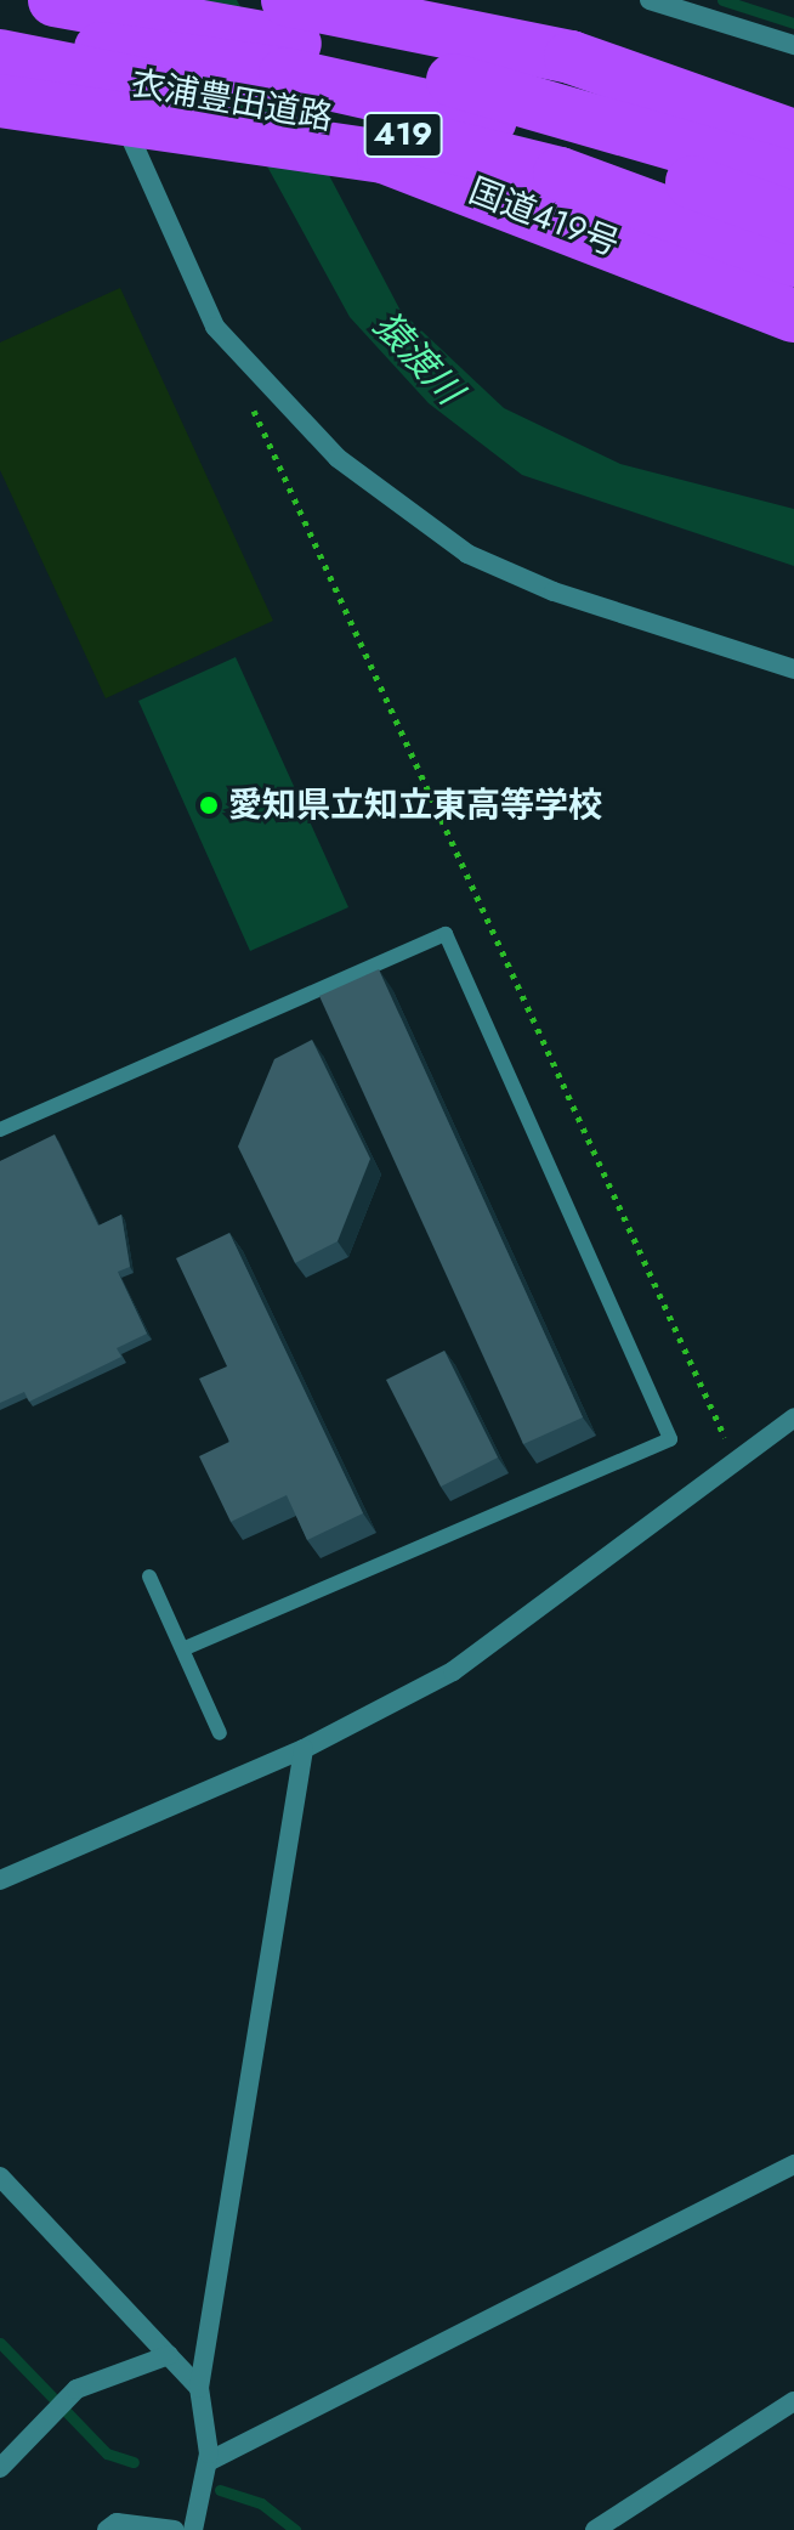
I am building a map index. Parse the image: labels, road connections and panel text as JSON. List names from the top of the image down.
{
  "streets": {
    "highway": ["衣浦豊田道路", "419", "国道419号"]
  },
  "water": ["猿渡川"],
  "places": ["愛知県立知立東高等学校"]
}
